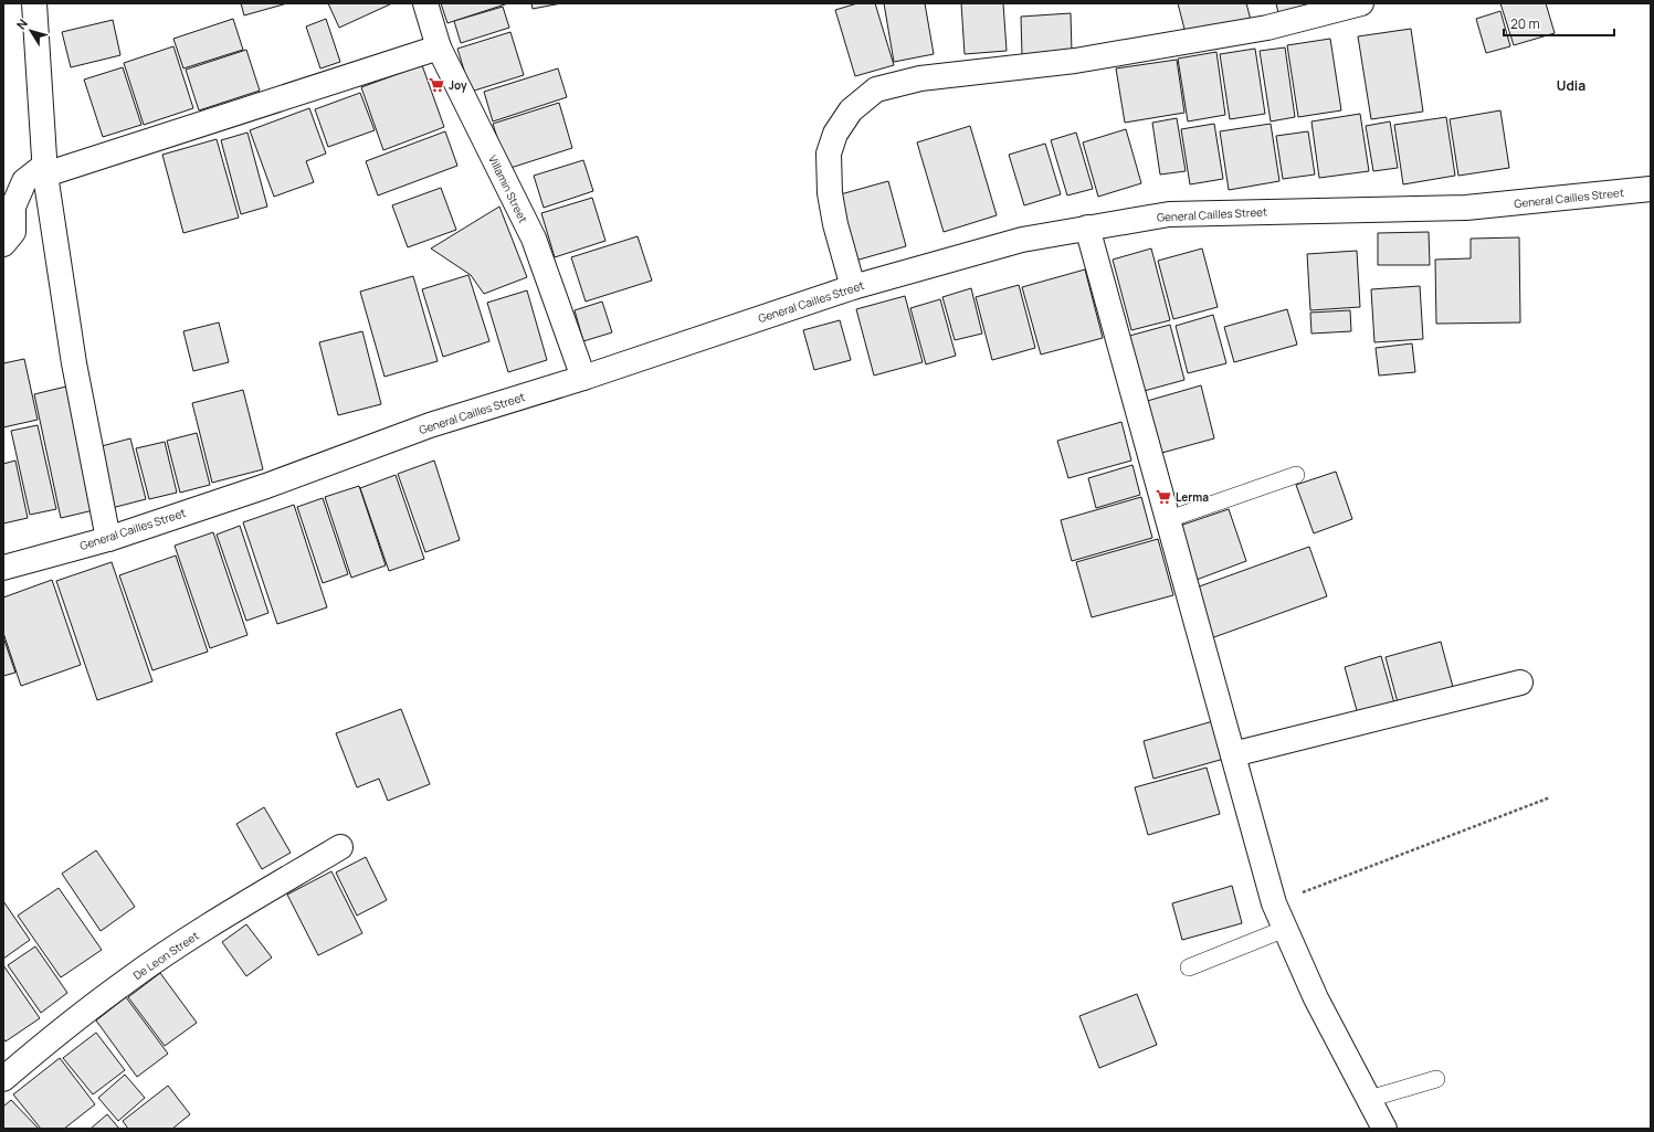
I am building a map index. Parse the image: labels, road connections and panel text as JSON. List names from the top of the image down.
{
  "streets": {
    "street": ["Villamin Street", "General Cailles Street", "De Leon Street"]
  },
  "crossings": [
    ["Villamin Street", "General Cailles Street"]
  ],
  "districts": ["Udia"],
  "places": {
    "supermarket": ["Joy", "Lerma"]
  },
  "scale_bar": "20 m",
  "north": "top left"
}
